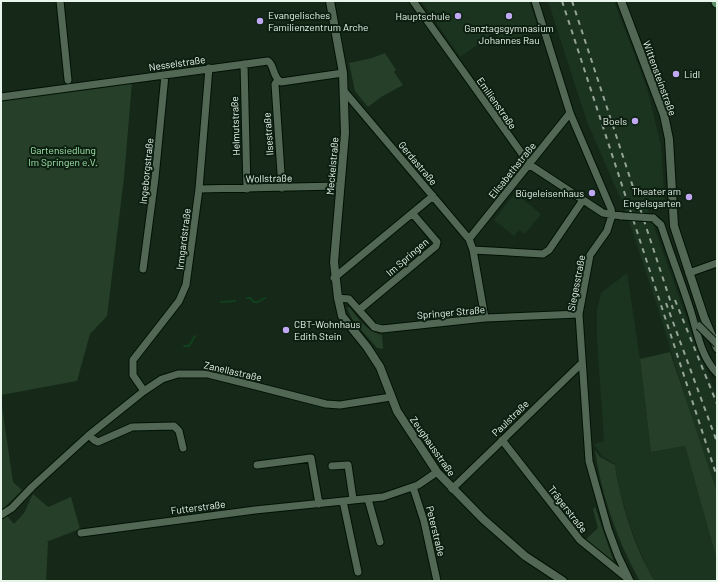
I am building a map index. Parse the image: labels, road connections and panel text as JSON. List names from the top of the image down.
{
  "streets": {
    "street": [
      "Nesselstraße",
      "Wittensteinstraße",
      "Emilienstraße",
      "Helmutstraße",
      "Ilsestraße",
      "Gerdastraße",
      "Meckelstraße",
      "Elisabethstraße",
      "Ingeborgstraße",
      "Wollstraße",
      "Irmgardstraße",
      "Im Springen",
      "Siegesstraße",
      "Springer Straße",
      "Zanellastraße",
      "Paulstraße",
      "Zeughausstraße",
      "Futterstraße",
      "Trägerstraße",
      "Peterstraße"
    ]
  },
  "crossings": [
    ["Nesselstraße", "Helmutstraße"],
    ["Nesselstraße", "Ilsestraße"],
    ["Nesselstraße", "Ingeborgstraße"],
    ["Nesselstraße", "Irmgardstraße"],
    ["Emilienstraße", "Elisabethstraße"],
    ["Emilienstraße", "Siegesstraße"],
    ["Helmutstraße", "Wollstraße"],
    ["Ilsestraße", "Wollstraße"],
    ["Gerdastraße", "Meckelstraße"],
    ["Gerdastraße", "Elisabethstraße"],
    ["Gerdastraße", "Springer Straße"],
    ["Meckelstraße", "Wollstraße"],
    ["Meckelstraße", "Springer Straße"],
    ["Meckelstraße", "Zeughausstraße"],
    ["Wollstraße", "Irmgardstraße"],
    ["Irmgardstraße", "Zanellastraße"],
    ["Im Springen", "Springer Straße"],
    ["Siegesstraße", "Springer Straße"],
    ["Siegesstraße", "Paulstraße"],
    ["Siegesstraße", "Trägerstraße"],
    ["Zanellastraße", "Zeughausstraße"],
    ["Paulstraße", "Zeughausstraße"],
    ["Paulstraße", "Trägerstraße"],
    ["Zeughausstraße", "Futterstraße"],
    ["Futterstraße", "Peterstraße"]
  ],
  "parks": ["Gartensiedlung Im Springen e.V."],
  "places": [
    "Hauptschule",
    "Ganztagsgymnasium Johannes Rau",
    "Evangelisches Familienzentrum Arche",
    "Lidl",
    "Boels",
    "Bügeleisenhaus",
    "Theater am Engelsgarten",
    "CBT-Wohnhaus Edith Stein"
  ]
}
